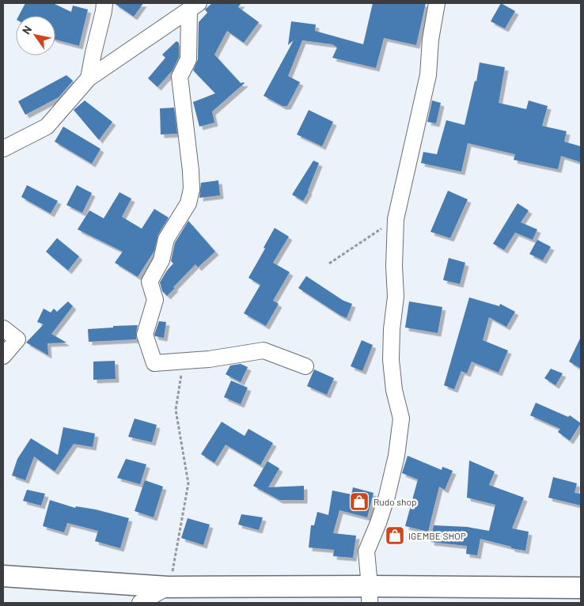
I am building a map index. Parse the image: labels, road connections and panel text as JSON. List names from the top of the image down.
{
  "places": {
    "shop": ["Rudo shop", "IGEMBE SHOP"]
  },
  "north": "top left"
}
